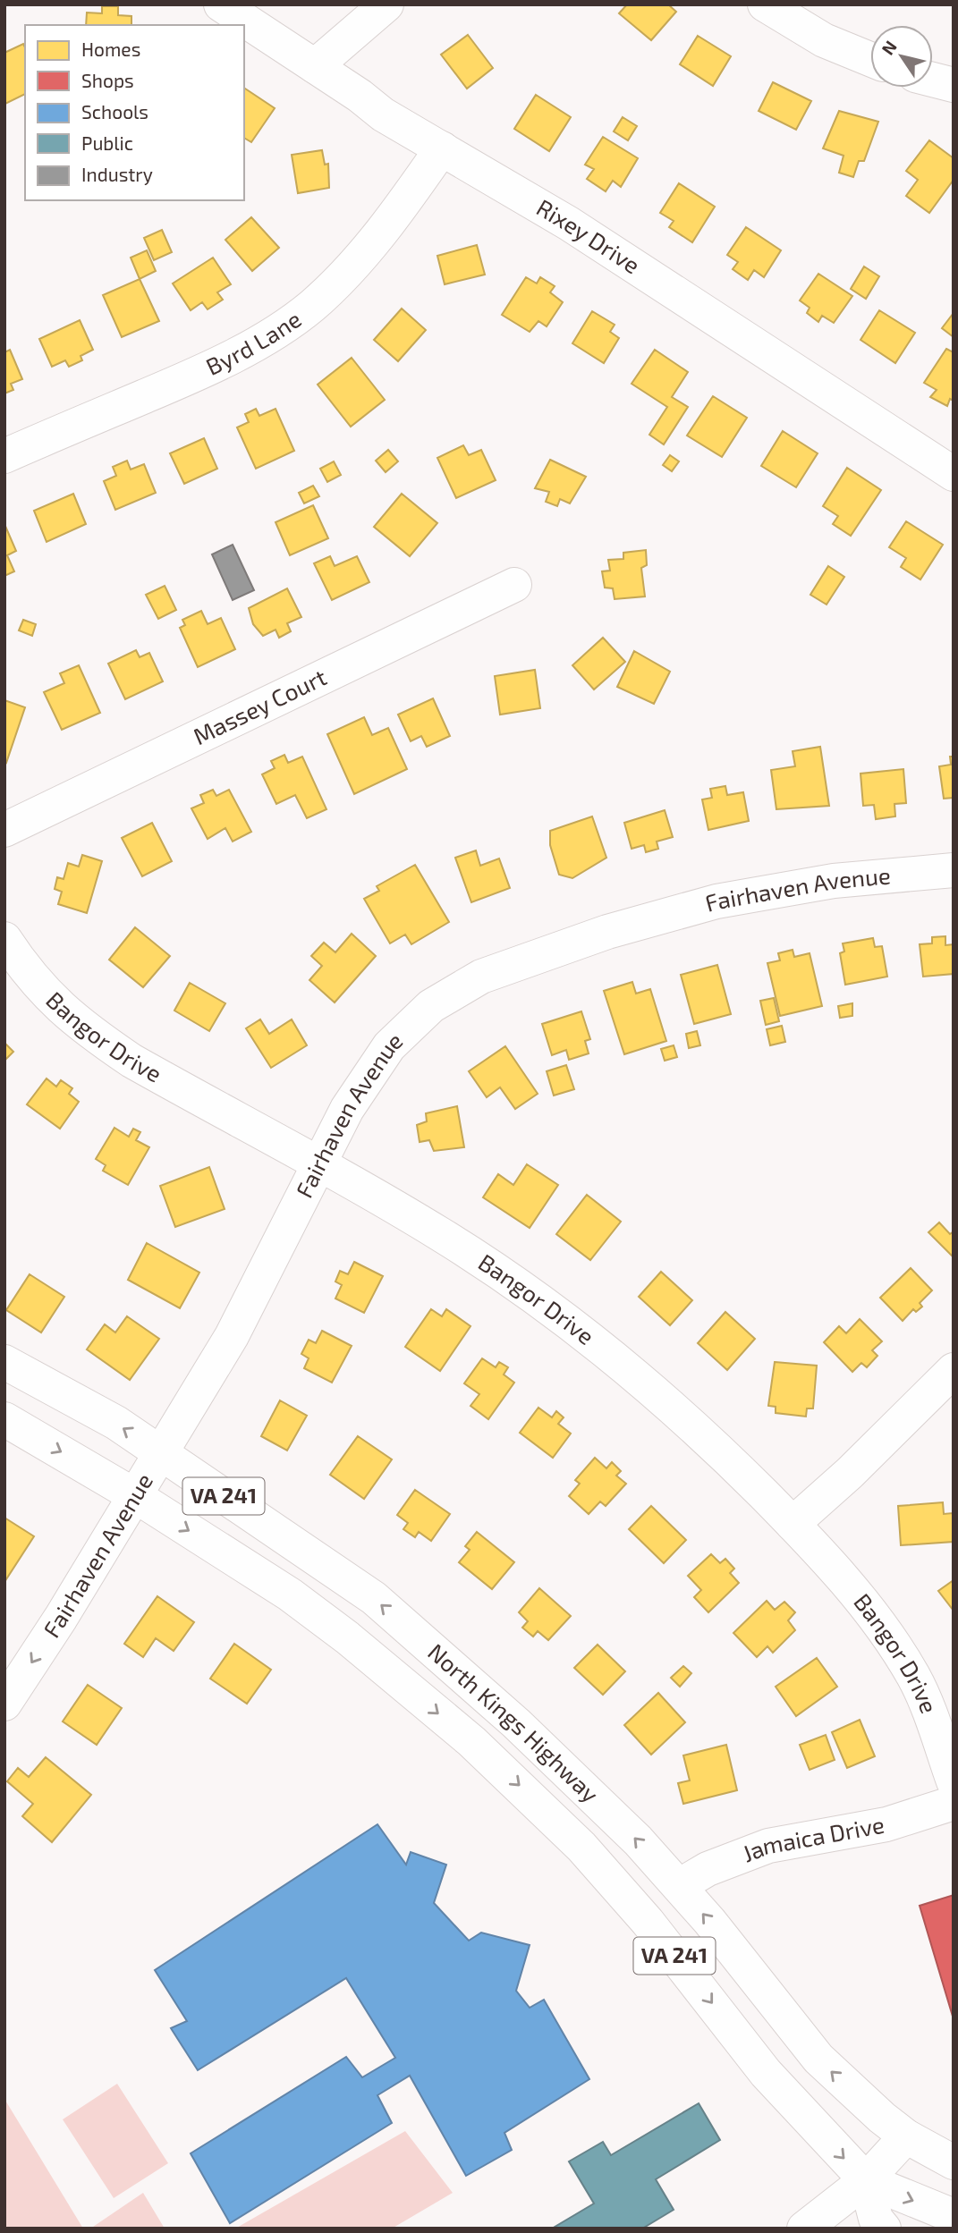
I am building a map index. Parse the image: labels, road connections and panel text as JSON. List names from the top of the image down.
{
  "streets": {
    "street": [
      "Rixey Drive",
      "Byrd Lane",
      "Massey Court",
      "Fairhaven Avenue",
      "Bangor Drive",
      "VA 241",
      "North Kings Highway",
      "Jamaica Drive"
    ]
  },
  "crossings": [
    ["Rixey Drive", "Byrd Lane"],
    ["Fairhaven Avenue", "Bangor Drive"],
    ["Fairhaven Avenue", "North Kings Highway"],
    ["North Kings Highway", "Jamaica Drive"]
  ],
  "legend": [
    "Homes",
    "Shops",
    "Schools",
    "Public",
    "Industry"
  ],
  "north": "top left"
}
